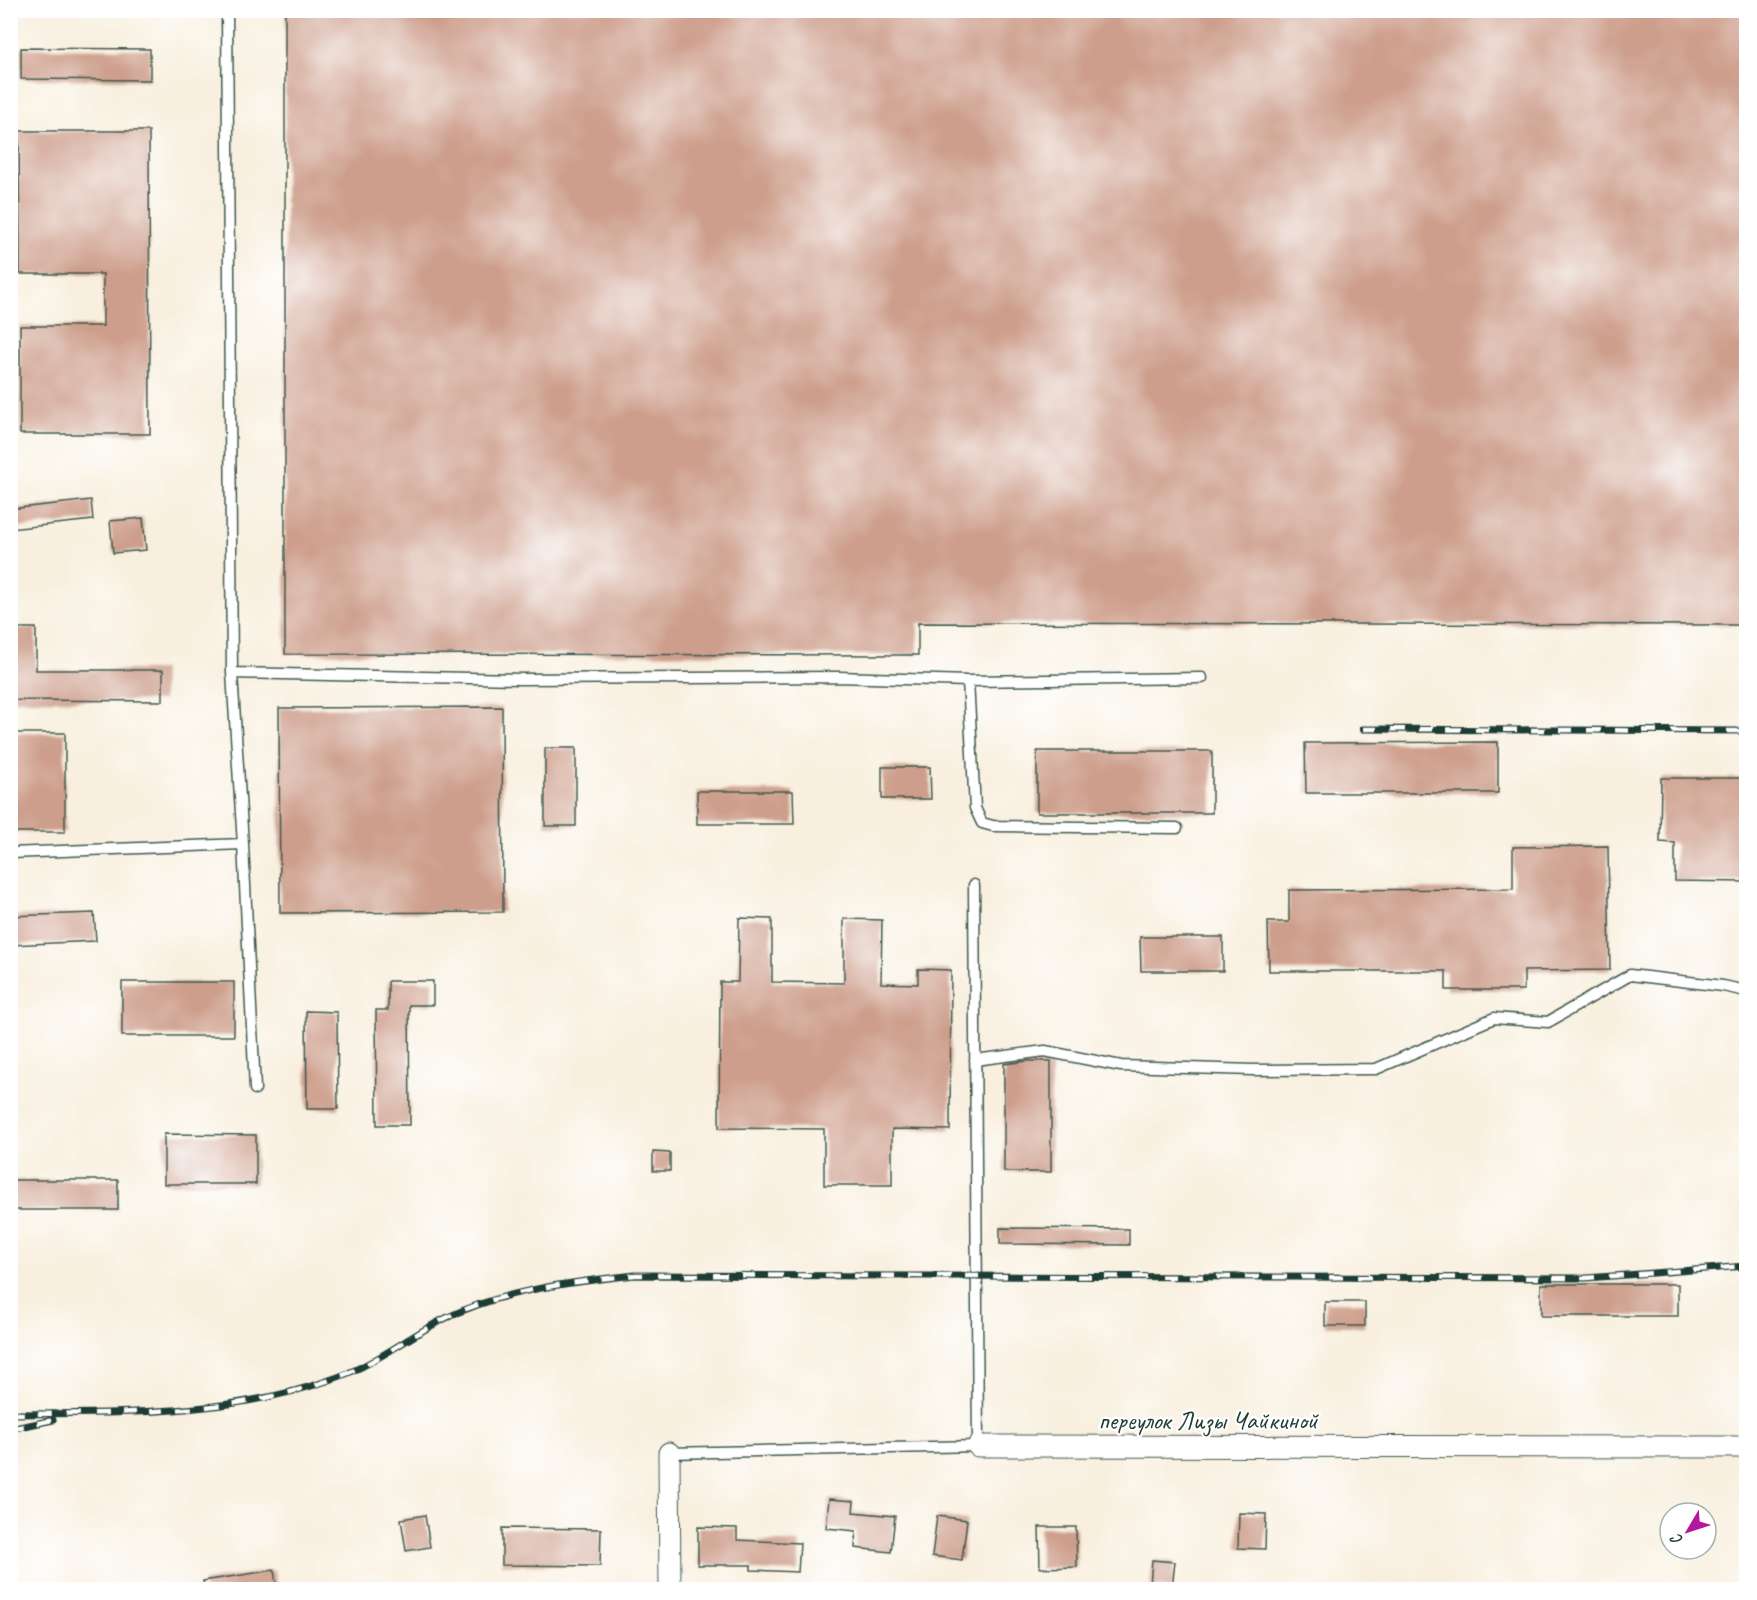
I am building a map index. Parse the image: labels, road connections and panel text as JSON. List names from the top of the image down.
{
  "streets": {
    "street": ["переулок Лизы Чайкиной"]
  },
  "north": "bottom left"
}
